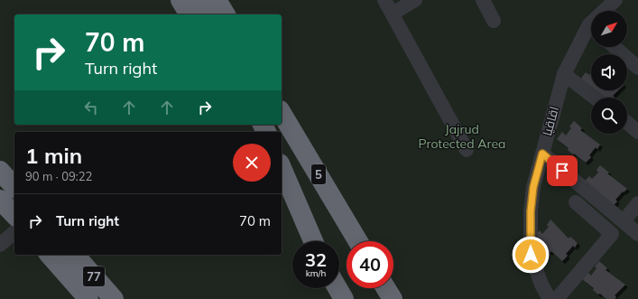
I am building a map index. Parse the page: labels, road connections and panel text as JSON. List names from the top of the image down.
{
  "streets": {
    "highway": ["5", "77"],
    "street": ["اقاقیا"]
  },
  "parks": ["Jajrud Protected Area"],
  "north": "top right",
  "page": {
    "turn": ["70 m", "Turn right"],
    "heading": ["1 min", "90 m · 09:22"],
    "list": [
      {
        "name": "Turn right",
        "value": "70 m"
      }
    ],
    "speed": "32 km/h",
    "limit": "40"
  }
}
